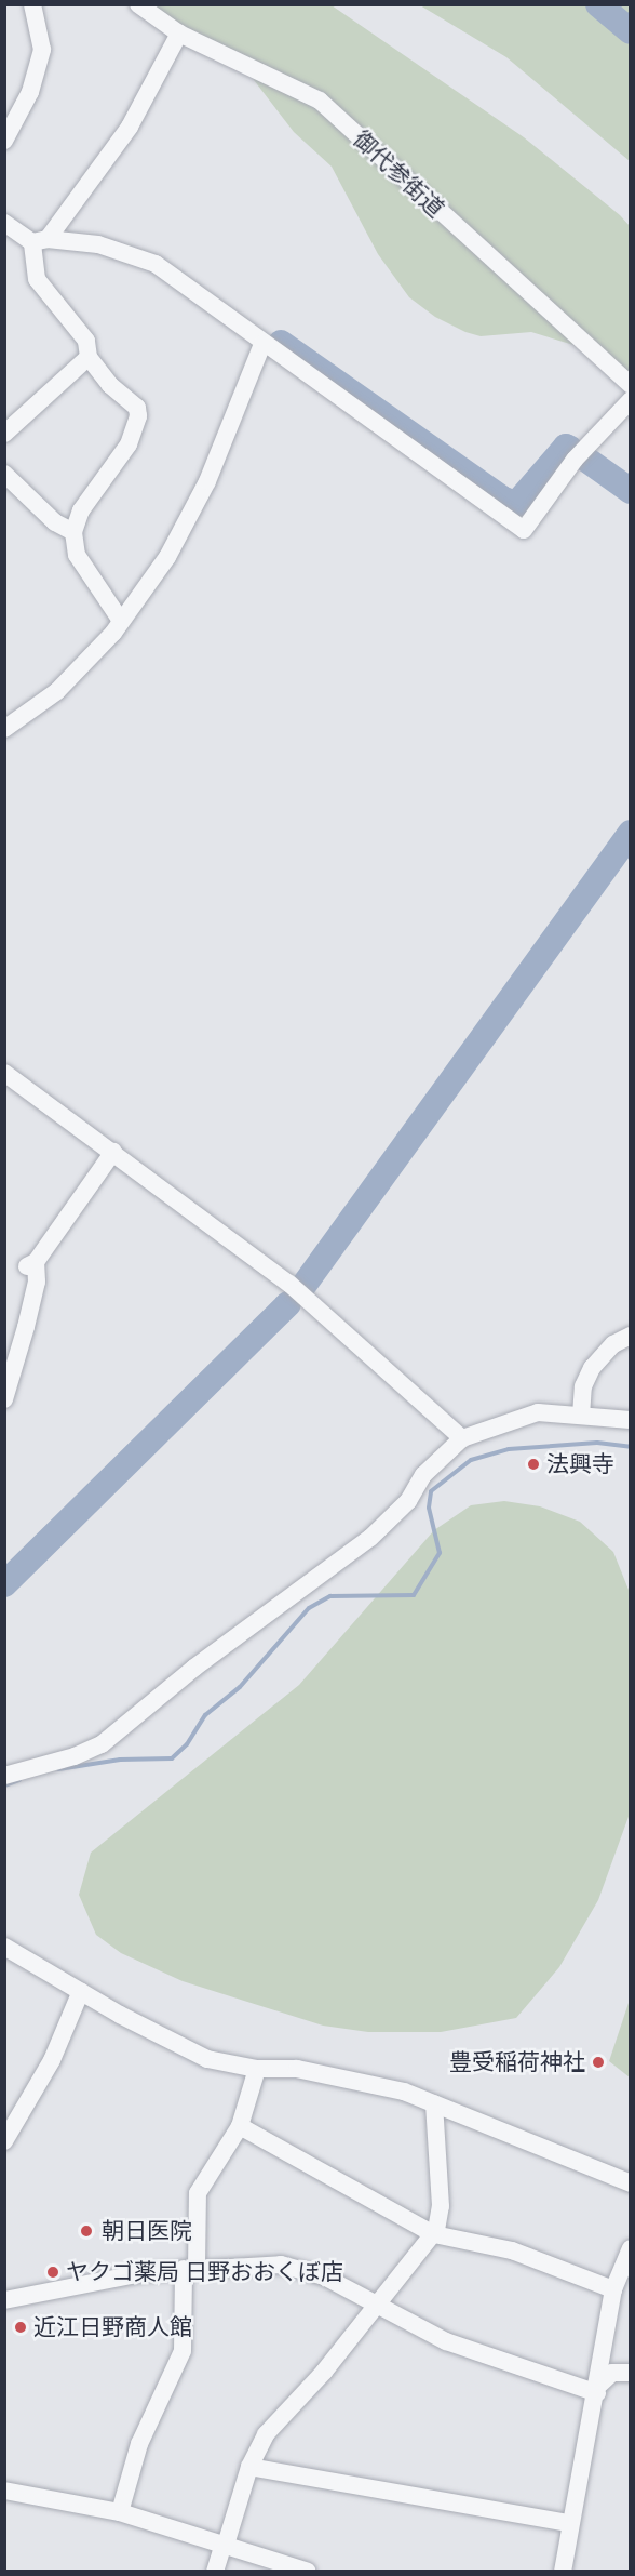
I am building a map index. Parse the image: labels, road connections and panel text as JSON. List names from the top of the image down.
{
  "streets": {
    "street": ["御代参街道"]
  },
  "places": [
    "法興寺",
    "豊受稲荷神社",
    "朝日医院",
    "ヤクゴ薬局 日野おおくぼ店",
    "近江日野商人館"
  ]
}
